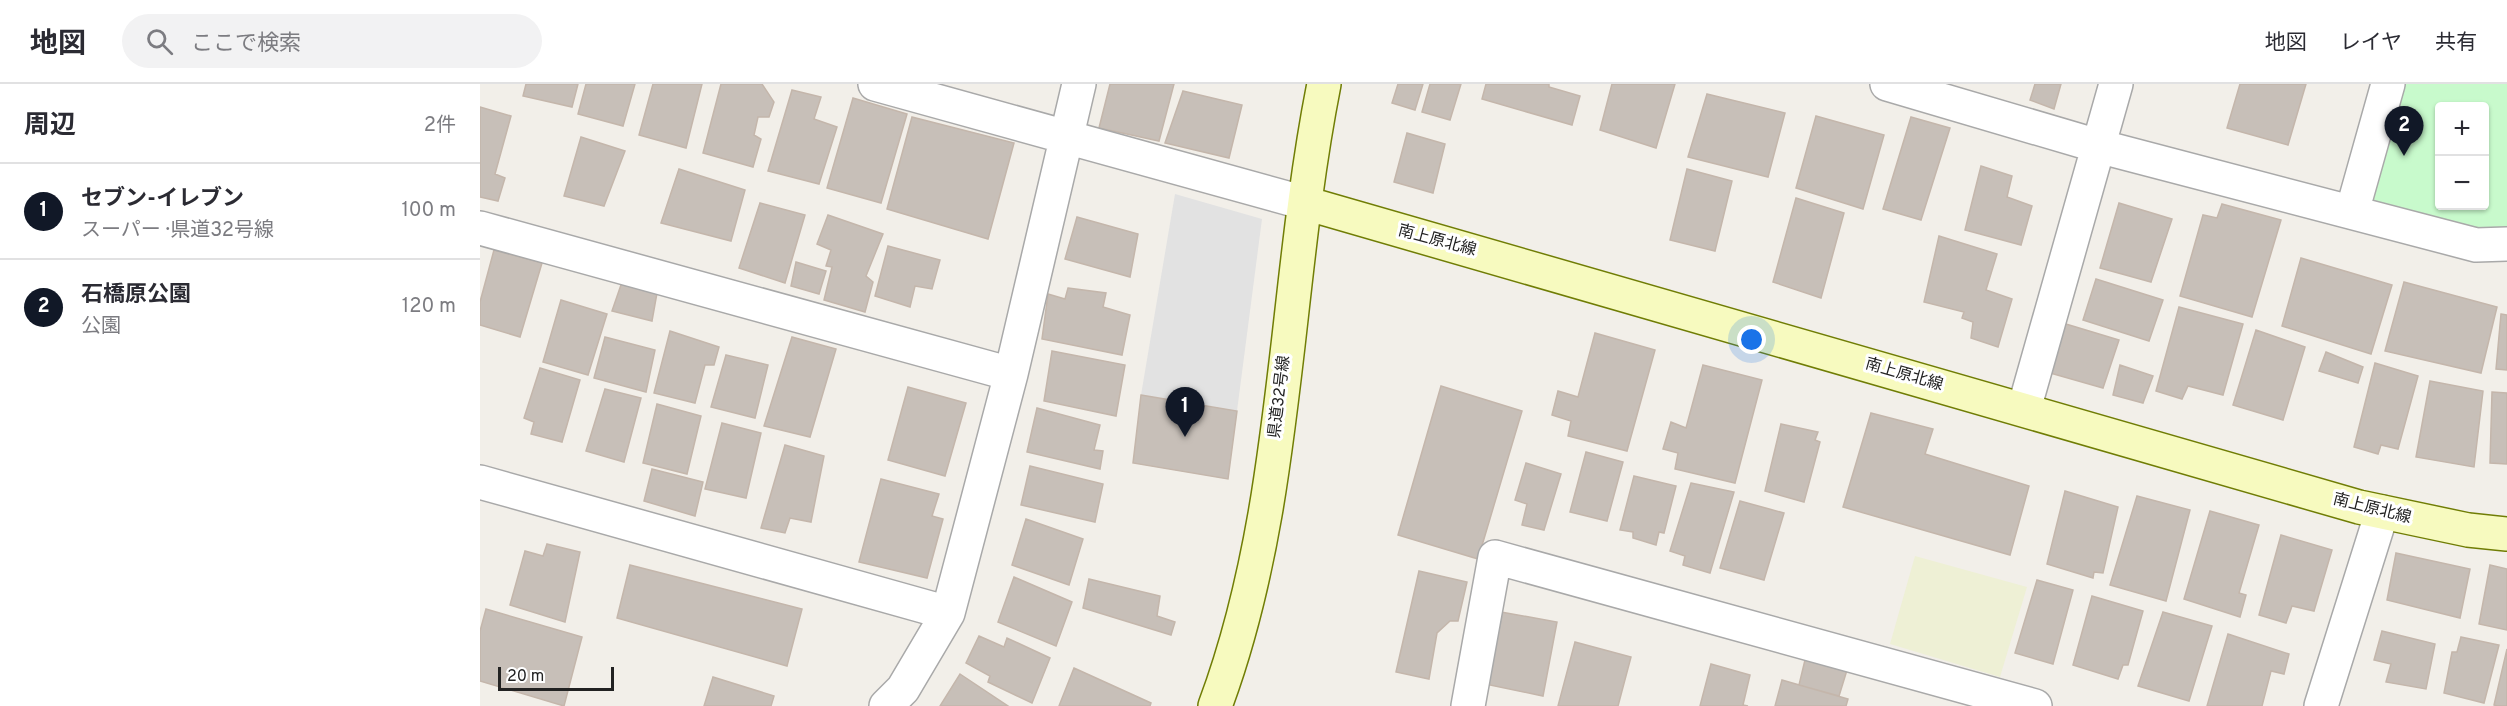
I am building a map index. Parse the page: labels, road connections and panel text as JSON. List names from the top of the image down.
{
  "streets": {
    "street": ["南上原北線", "県道32号線"]
  },
  "crossings": [
    ["南上原北線", "県道32号線"]
  ],
  "scale_bar": "20 m",
  "page": {
    "header": "地図",
    "search": "ここで検索",
    "nav": ["地図", "レイヤ", "共有"],
    "heading": ["周辺", "2件"],
    "map_buttons": ["+", "−"],
    "pins": ["2", "1"],
    "list": [
      {
        "mark": "1",
        "name": "セブン-イレブン",
        "note": "スーパー · 県道32号線",
        "value": "100 m"
      },
      {
        "mark": "2",
        "name": "石橋原公園",
        "note": "公園",
        "value": "120 m"
      }
    ],
    "scale": "20 m"
  }
}
